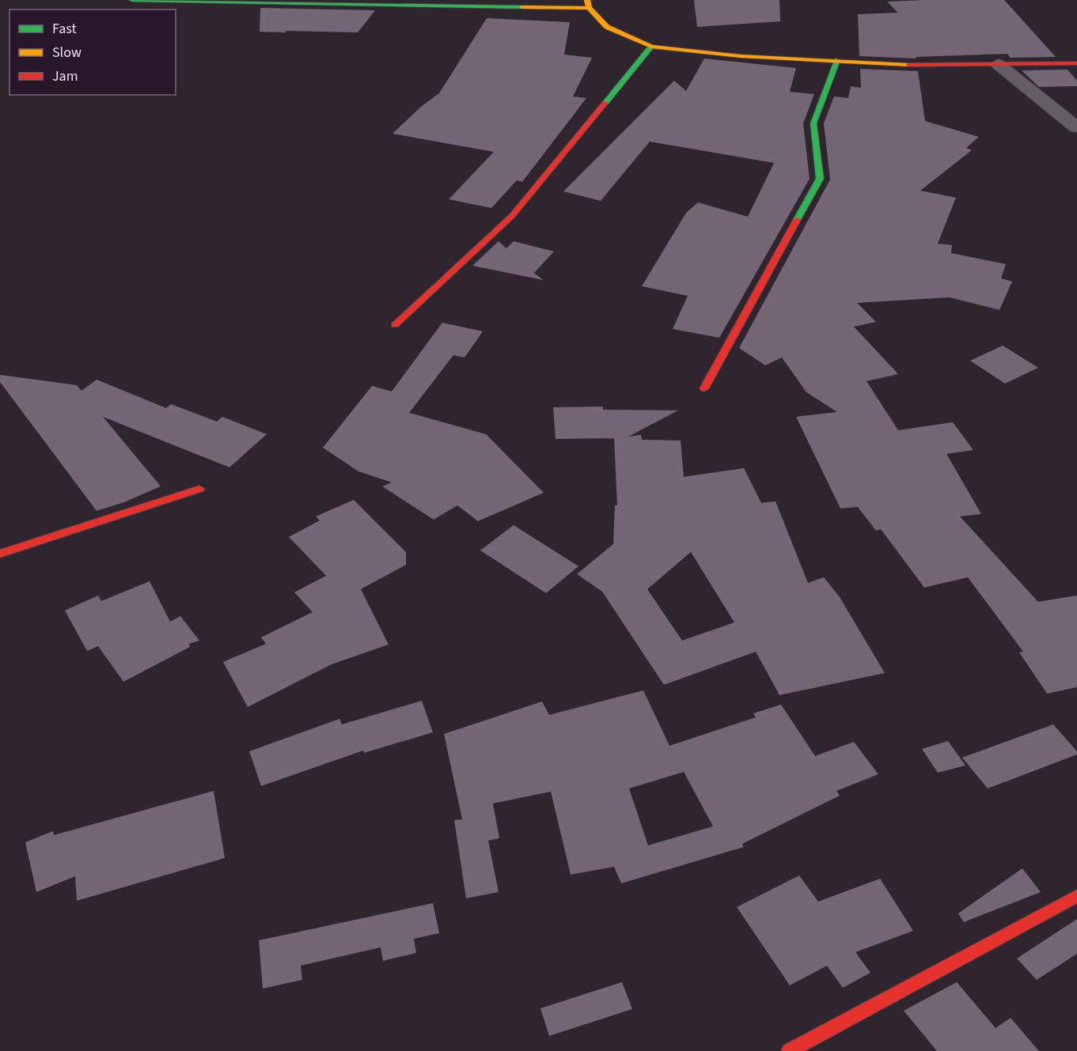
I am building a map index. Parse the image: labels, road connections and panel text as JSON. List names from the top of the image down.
{
  "legend": ["Fast", "Slow", "Jam"]
}
